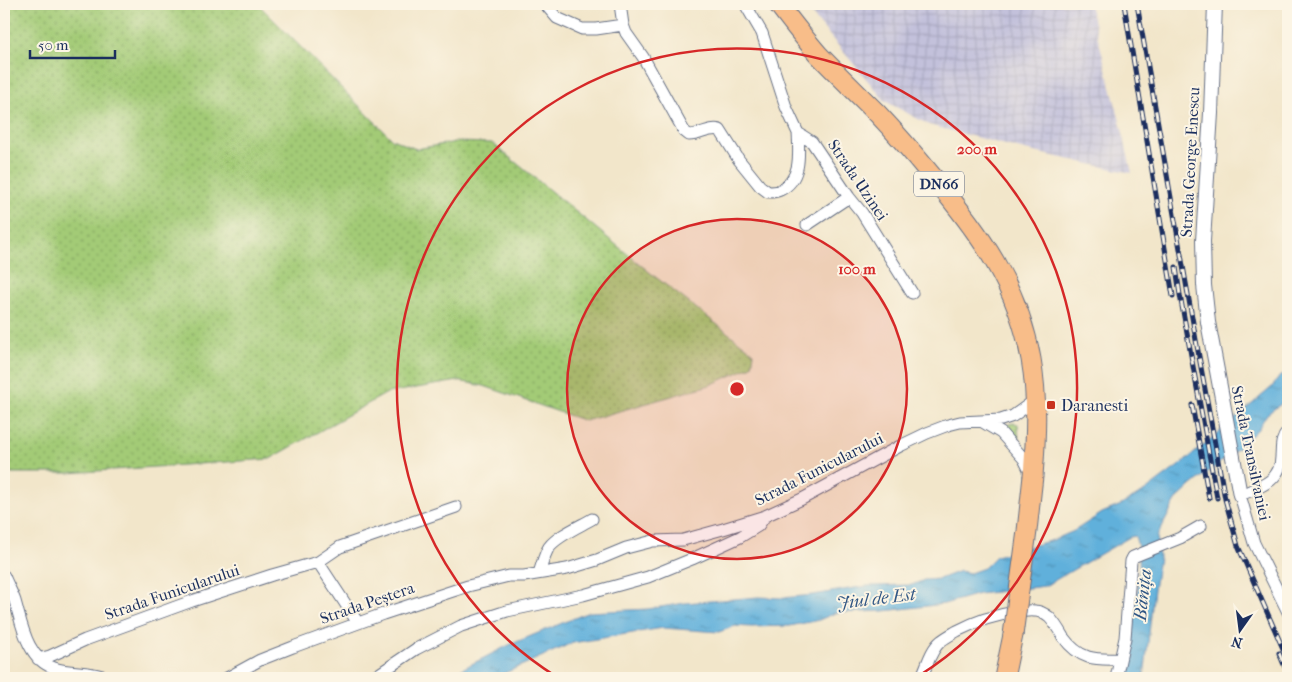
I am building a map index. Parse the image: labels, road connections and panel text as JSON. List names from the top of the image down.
{
  "streets": {
    "main road": ["DN66"],
    "street": [
      "Strada George Enescu",
      "Strada Uzinei",
      "Strada Transilvaniei",
      "Strada Funicularului",
      "Strada Peștera"
    ]
  },
  "crossings": [
    ["Strada George Enescu", "Strada Transilvaniei"],
    ["DN66", "Strada Funicularului"],
    ["Strada Funicularului", "Strada Peștera"]
  ],
  "water": ["Bănița", "Jiul de Est"],
  "places": {
    "transit": ["Daranesti"]
  },
  "scale_bar": "50 m",
  "north": "bottom",
  "rings": ["200 m", "100 m"]
}
